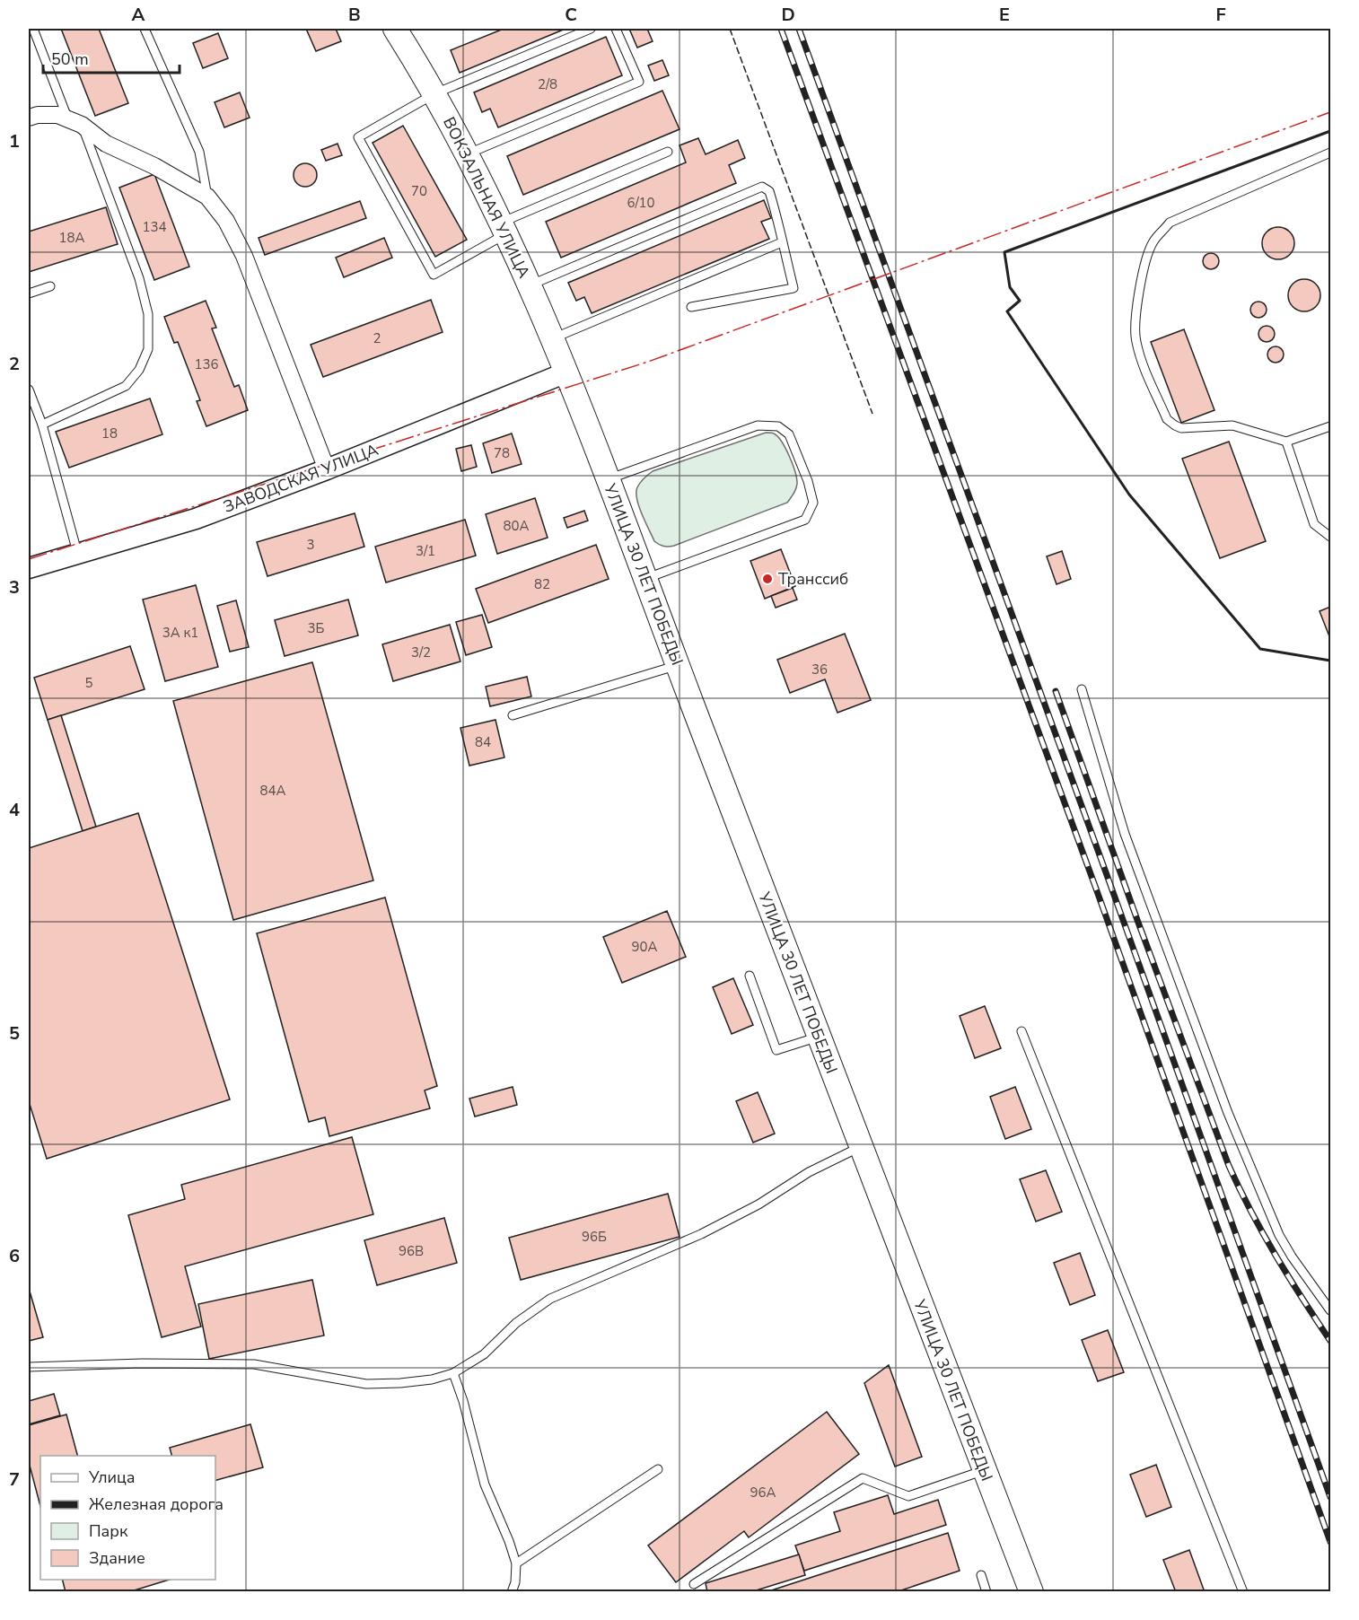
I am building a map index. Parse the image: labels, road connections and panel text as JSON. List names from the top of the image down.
{
  "streets": {
    "main road": ["ВОКЗАЛЬНАЯ УЛИЦА", "УЛИЦА 30 ЛЕТ ПОБЕДЫ"],
    "street": ["ЗАВОДСКАЯ УЛИЦА"]
  },
  "crossings": [
    ["ВОКЗАЛЬНАЯ УЛИЦА", "ЗАВОДСКАЯ УЛИЦА"],
    ["ВОКЗАЛЬНАЯ УЛИЦА", "УЛИЦА 30 ЛЕТ ПОБЕДЫ"],
    ["ЗАВОДСКАЯ УЛИЦА", "УЛИЦА 30 ЛЕТ ПОБЕДЫ"]
  ],
  "places": ["Транссиб"],
  "house_numbers": [
    "2/8",
    "70",
    "6/10",
    "134",
    "18А",
    "2",
    "136",
    "18",
    "78",
    "80А",
    "3",
    "3/1",
    "82",
    "3Б",
    "3А к1",
    "3/2",
    "36",
    "5",
    "84",
    "84А",
    "90А",
    "96Б",
    "96В",
    "96А"
  ],
  "legend": [
    "Улица",
    "Железная дорога",
    "Парк",
    "Здание"
  ],
  "scale_bar": "50 m",
  "grid": {
    "columns": [
      "A",
      "B",
      "C",
      "D",
      "E",
      "F"
    ],
    "rows": [
      "1",
      "2",
      "3",
      "4",
      "5",
      "6",
      "7"
    ]
  }
}
